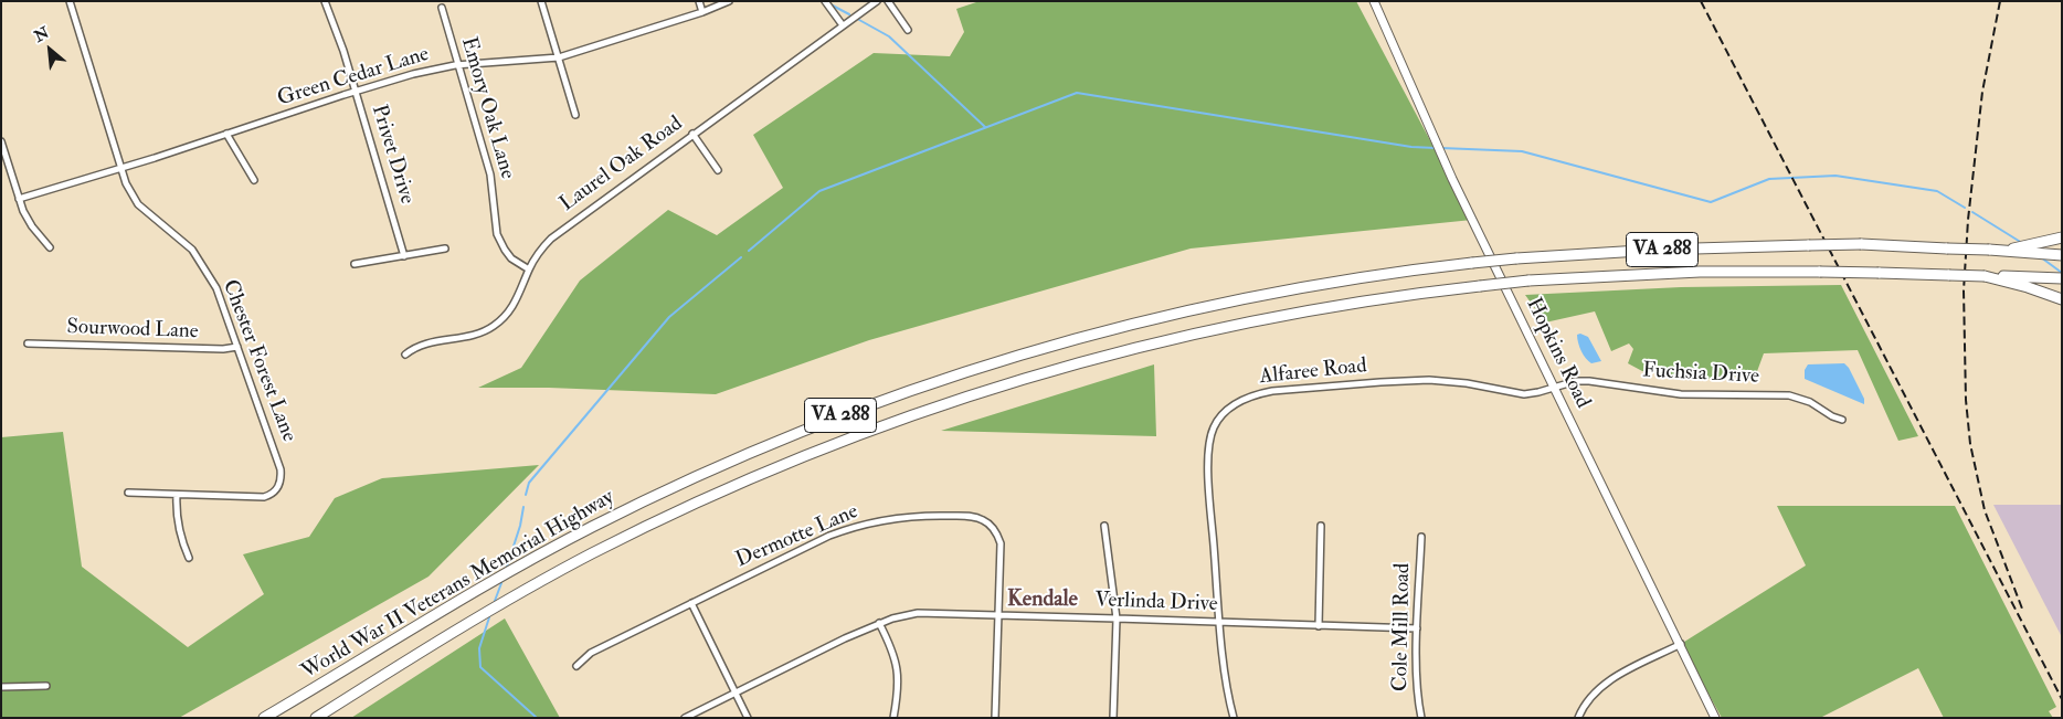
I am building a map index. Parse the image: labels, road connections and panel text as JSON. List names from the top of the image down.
{
  "streets": {
    "highway": ["VA 288", "World War II Veterans Memorial Highway"],
    "main road": ["Hopkins Road"],
    "street": [
      "Green Cedar Lane",
      "Emory Oak Lane",
      "Privet Drive",
      "Laurel Oak Road",
      "Sourwood Lane",
      "Chester Forest Lane",
      "Alfaree Road",
      "Fuchsia Drive",
      "Dermotte Lane",
      "Verlinda Drive",
      "Cole Mill Road"
    ]
  },
  "crossings": [
    ["Green Cedar Lane", "Emory Oak Lane"],
    ["Green Cedar Lane", "Privet Drive"],
    ["Green Cedar Lane", "Chester Forest Lane"],
    ["Emory Oak Lane", "Laurel Oak Road"],
    ["Sourwood Lane", "Chester Forest Lane"],
    ["Hopkins Road", "Alfaree Road"],
    ["Hopkins Road", "Fuchsia Drive"],
    ["Alfaree Road", "Fuchsia Drive"],
    ["Alfaree Road", "Verlinda Drive"],
    ["Dermotte Lane", "Verlinda Drive"],
    ["Verlinda Drive", "Cole Mill Road"]
  ],
  "districts": ["Kendale"],
  "north": "top left"
}
